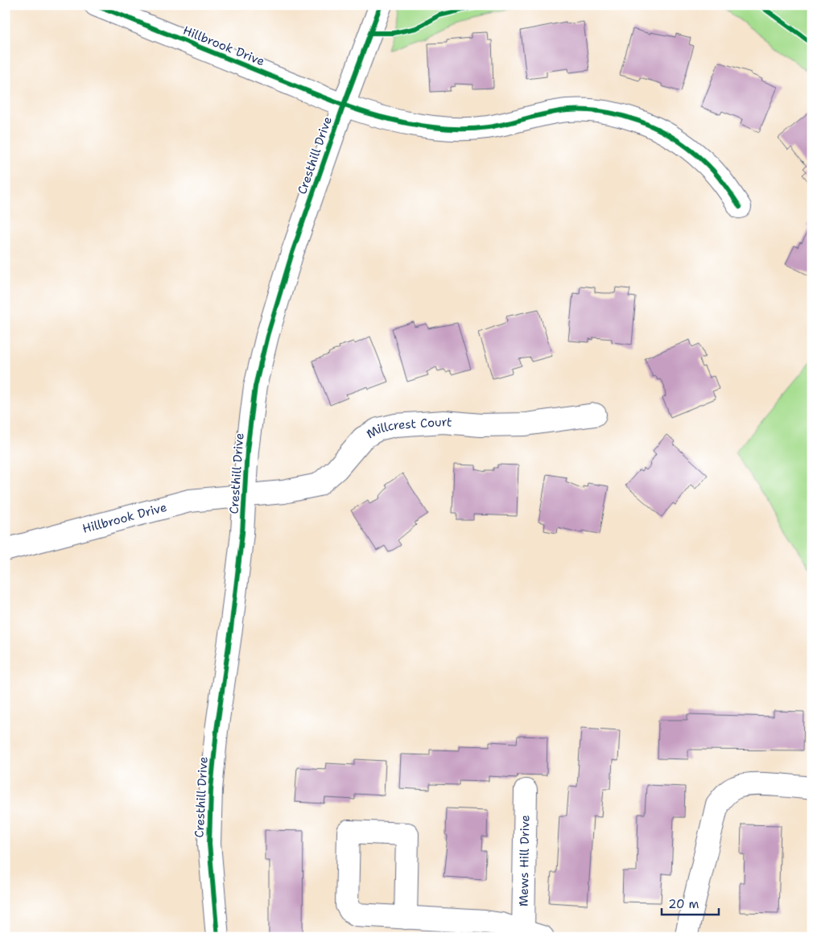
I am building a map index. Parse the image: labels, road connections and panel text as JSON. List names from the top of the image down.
{
  "streets": {
    "street": [
      "Hillbrook Drive",
      "Cresthill Drive",
      "Millcrest Court",
      "Mews Hill Drive"
    ]
  },
  "crossings": [
    ["Hillbrook Drive", "Cresthill Drive"],
    ["Hillbrook Drive", "Millcrest Court"],
    ["Cresthill Drive", "Millcrest Court"]
  ],
  "scale_bar": "20 m"
}
